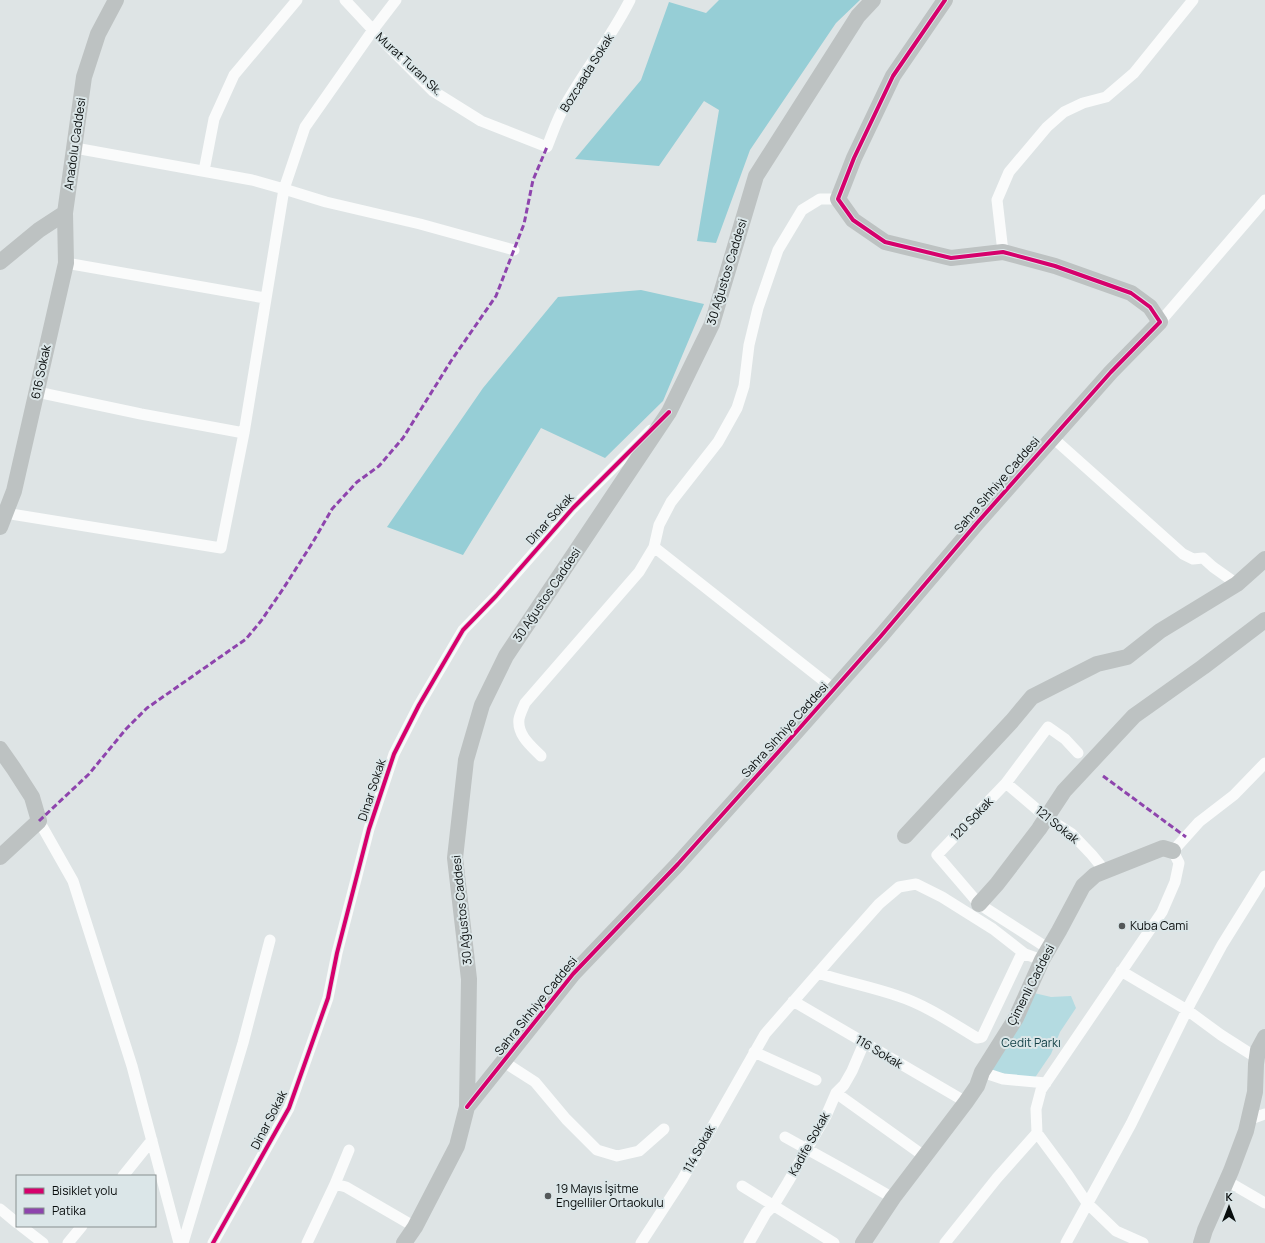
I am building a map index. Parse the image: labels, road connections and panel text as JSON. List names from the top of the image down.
{
  "streets": {
    "street": [
      "Murat Turan Sk.",
      "Bozcaada Sokak",
      "Anadolu Caddesi",
      "30 Ağustos Caddesi",
      "616 Sokak",
      "Sahra Sıhhiye Caddesi",
      "Dinar Sokak",
      "120 Sokak",
      "121 Sokak",
      "Çimenli Caddesi",
      "116 Sokak",
      "Kadife Sokak",
      "114 Sokak"
    ]
  },
  "crossings": [
    ["Murat Turan Sk.", "Bozcaada Sokak"],
    ["Anadolu Caddesi", "616 Sokak"],
    ["30 Ağustos Caddesi", "Sahra Sıhhiye Caddesi"],
    ["30 Ağustos Caddesi", "Dinar Sokak"],
    ["120 Sokak", "121 Sokak"],
    ["121 Sokak", "Çimenli Caddesi"],
    ["Çimenli Caddesi", "116 Sokak"],
    ["Çimenli Caddesi", "114 Sokak"],
    ["116 Sokak", "Kadife Sokak"],
    ["116 Sokak", "114 Sokak"]
  ],
  "parks": ["Cedit Parkı"],
  "places": ["Kuba Cami", "19 Mayıs İşitme Engelliler Ortaokulu"],
  "legend": ["Bisiklet yolu", "Patika"],
  "north": "top"
}
